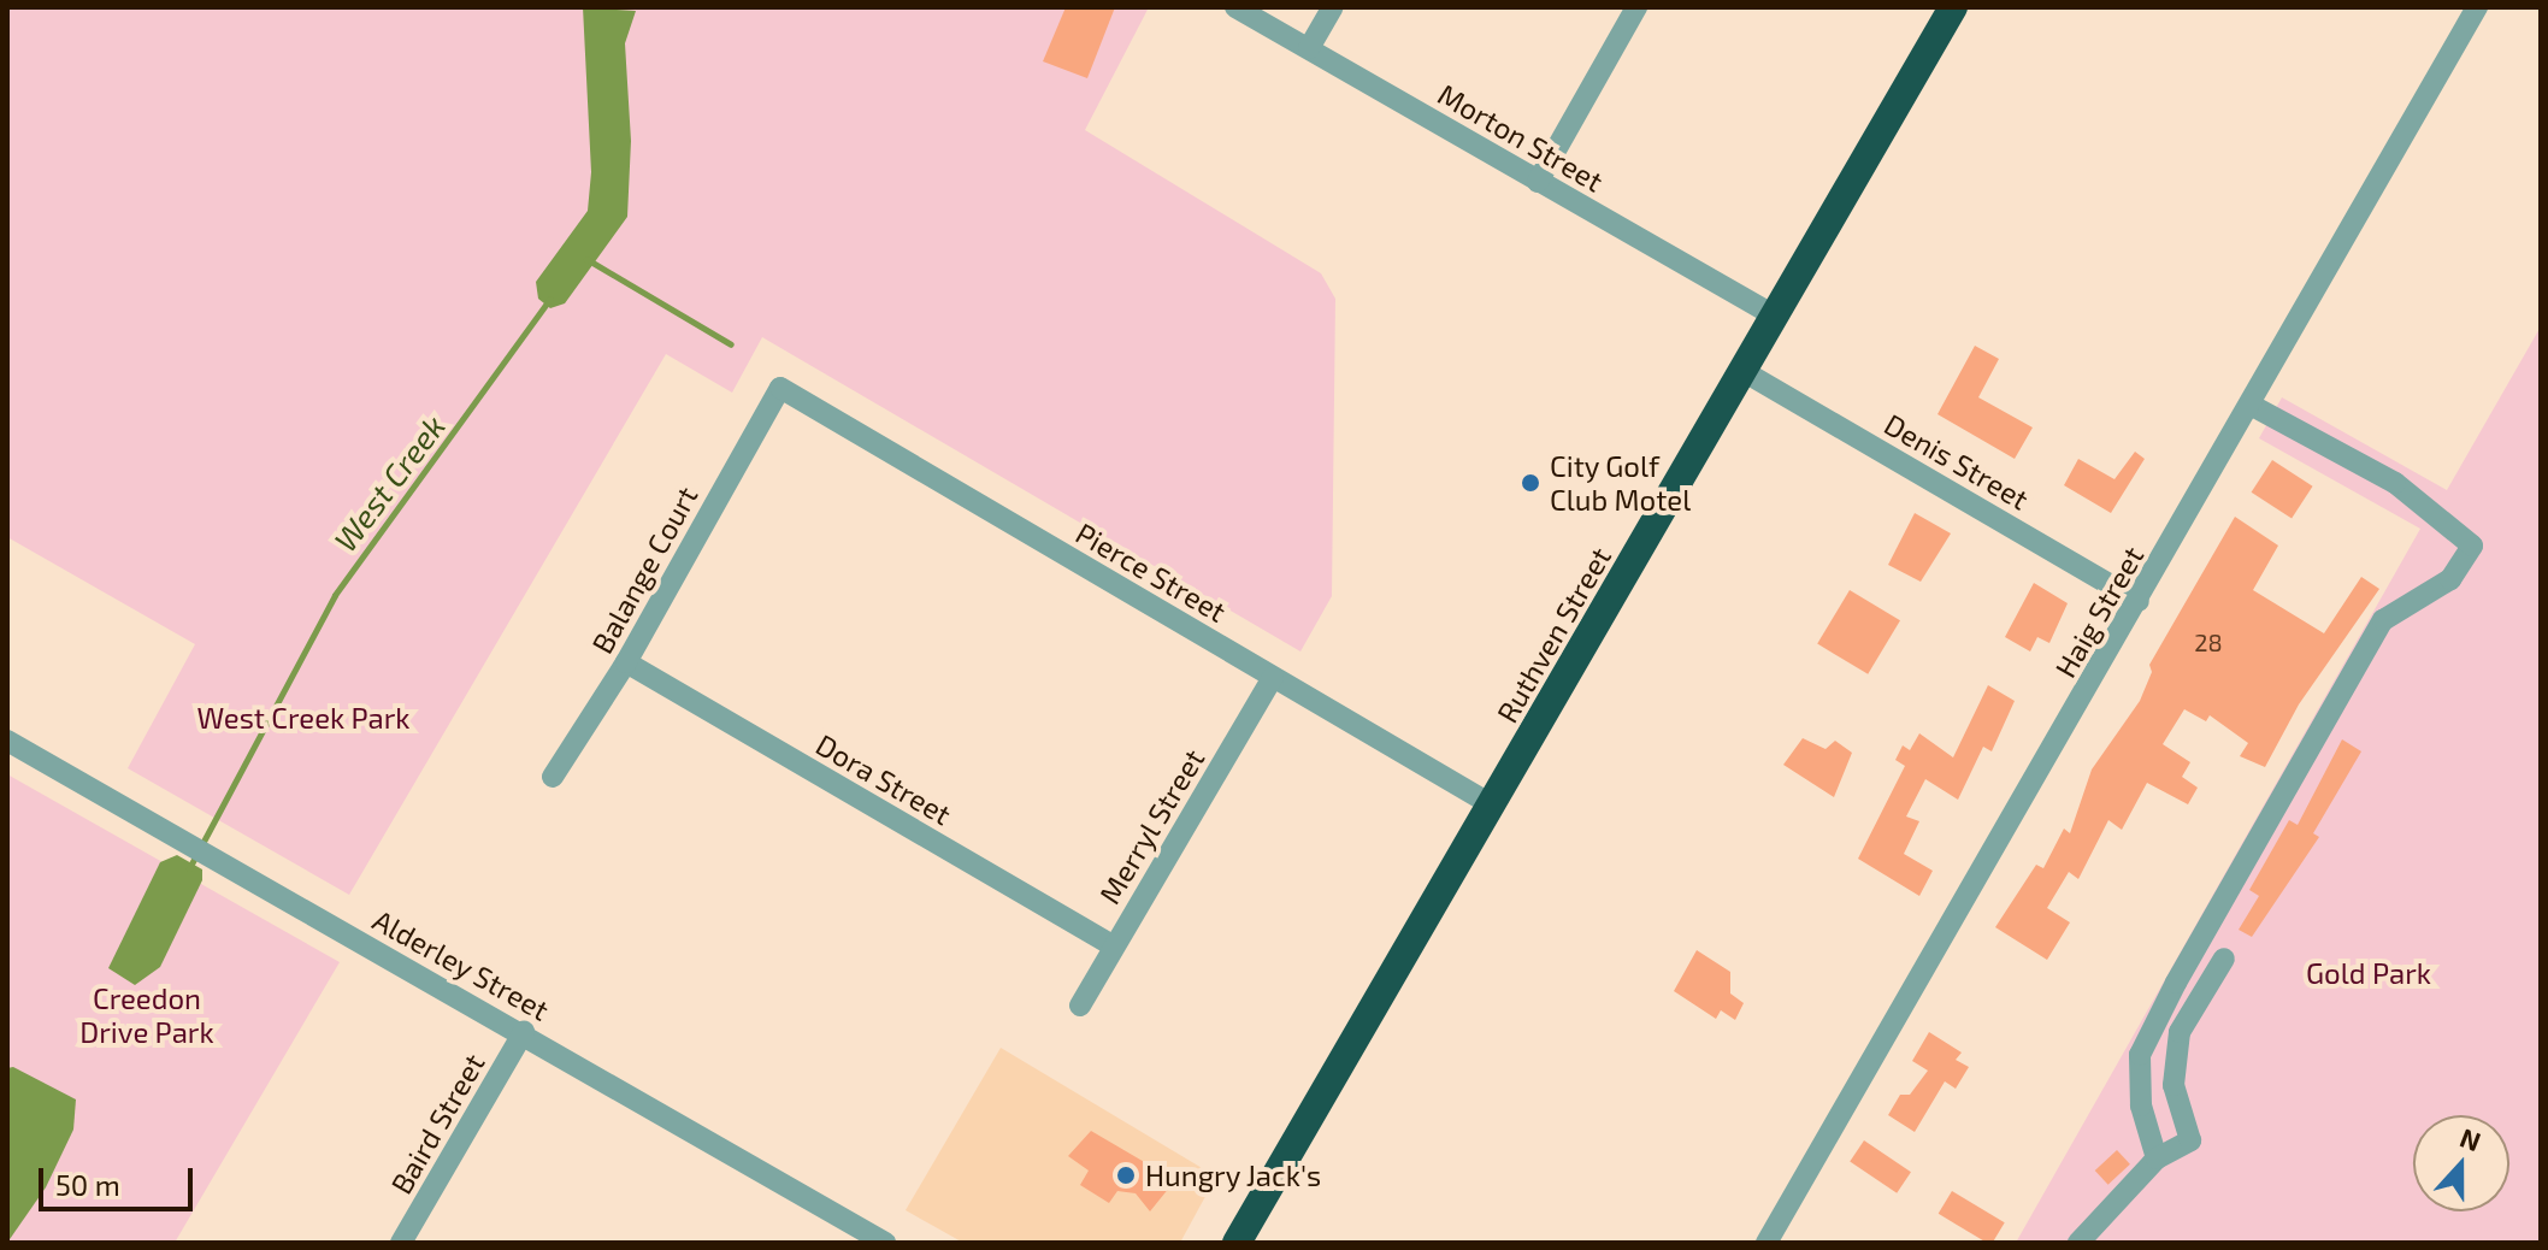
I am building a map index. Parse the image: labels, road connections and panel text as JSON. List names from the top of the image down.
{
  "streets": {
    "highway": ["Ruthven Street"],
    "street": [
      "Morton Street",
      "Denis Street",
      "Balange Court",
      "Pierce Street",
      "Haig Street",
      "Dora Street",
      "Merryl Street",
      "Alderley Street",
      "Baird Street"
    ]
  },
  "crossings": [
    ["Morton Street", "Ruthven Street"],
    ["Denis Street", "Haig Street"],
    ["Denis Street", "Ruthven Street"],
    ["Balange Court", "Pierce Street"],
    ["Balange Court", "Dora Street"],
    ["Pierce Street", "Ruthven Street"],
    ["Pierce Street", "Merryl Street"],
    ["Dora Street", "Merryl Street"],
    ["Alderley Street", "Baird Street"]
  ],
  "water": ["West Creek"],
  "parks": ["West Creek Park", "Gold Park", "Creedon Drive Park"],
  "places": ["City Golf Club Motel", "Hungry Jack's"],
  "house_numbers": ["28"],
  "scale_bar": "50 m",
  "north": "top"
}
